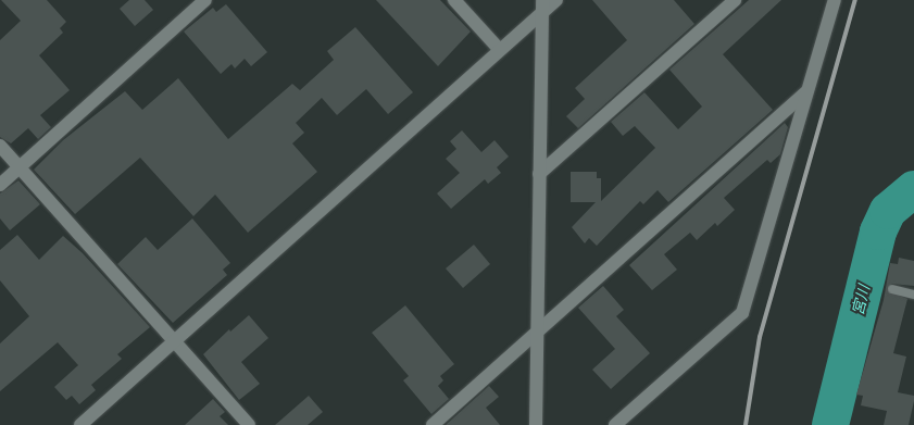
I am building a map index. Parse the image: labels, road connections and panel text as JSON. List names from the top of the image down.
{
  "water": ["宮川"]
}
